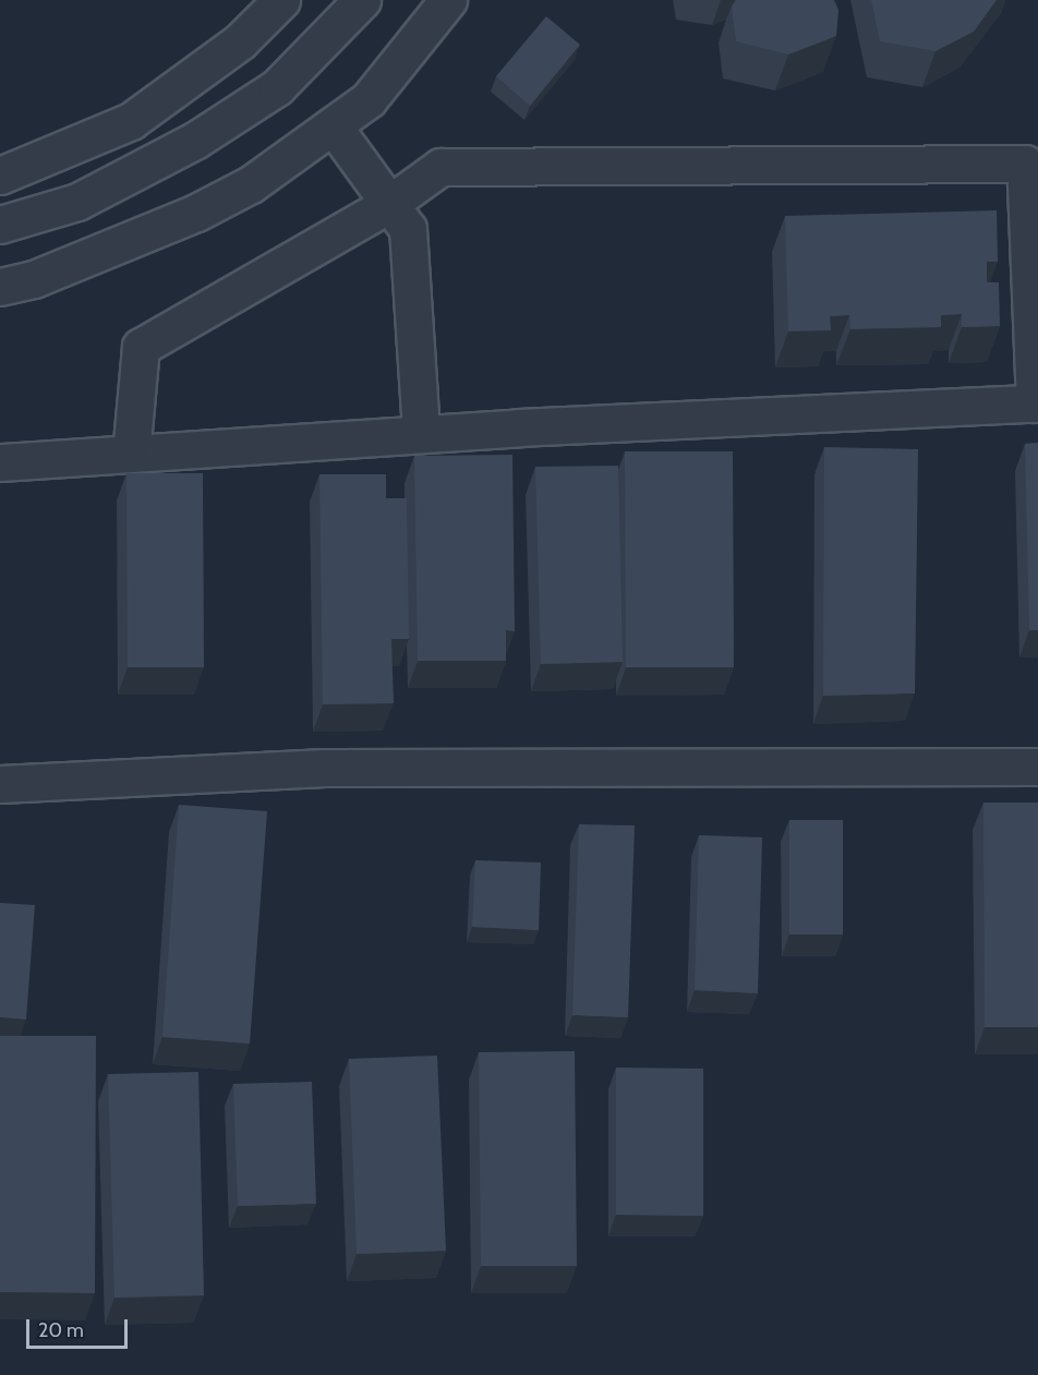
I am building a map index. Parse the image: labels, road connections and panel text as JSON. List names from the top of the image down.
{
  "scale_bar": "20 m"
}
